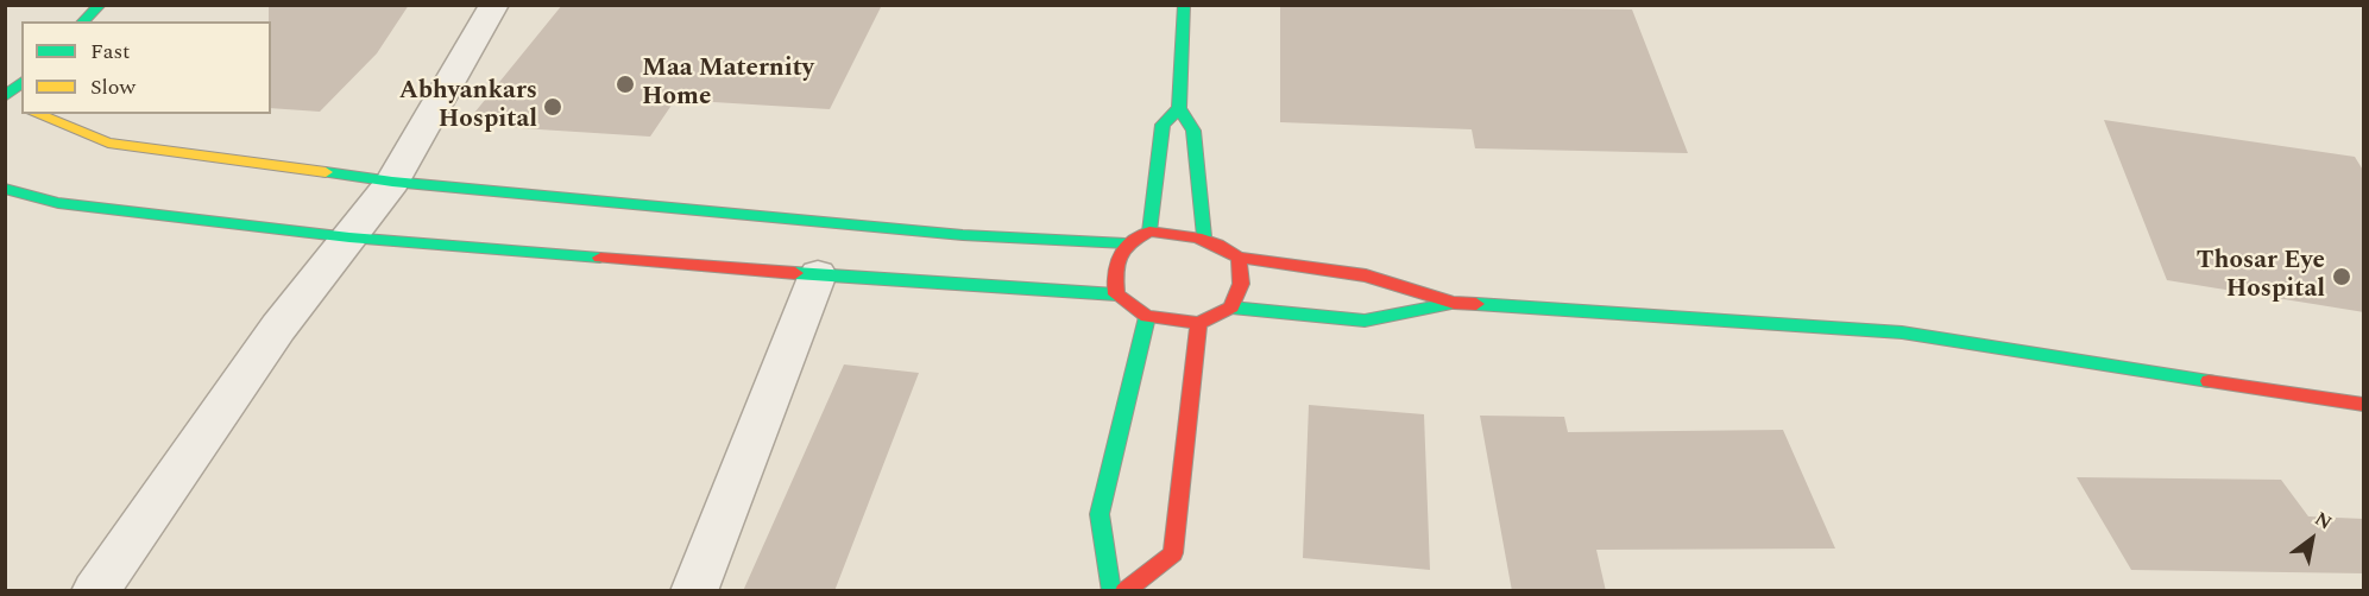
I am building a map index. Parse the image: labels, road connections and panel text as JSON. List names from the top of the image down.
{
  "places": ["Maa Maternity Home", "Abhyankars Hospital", "Thosar Eye Hospital"],
  "legend": ["Fast", "Slow"],
  "north": "top right"
}
